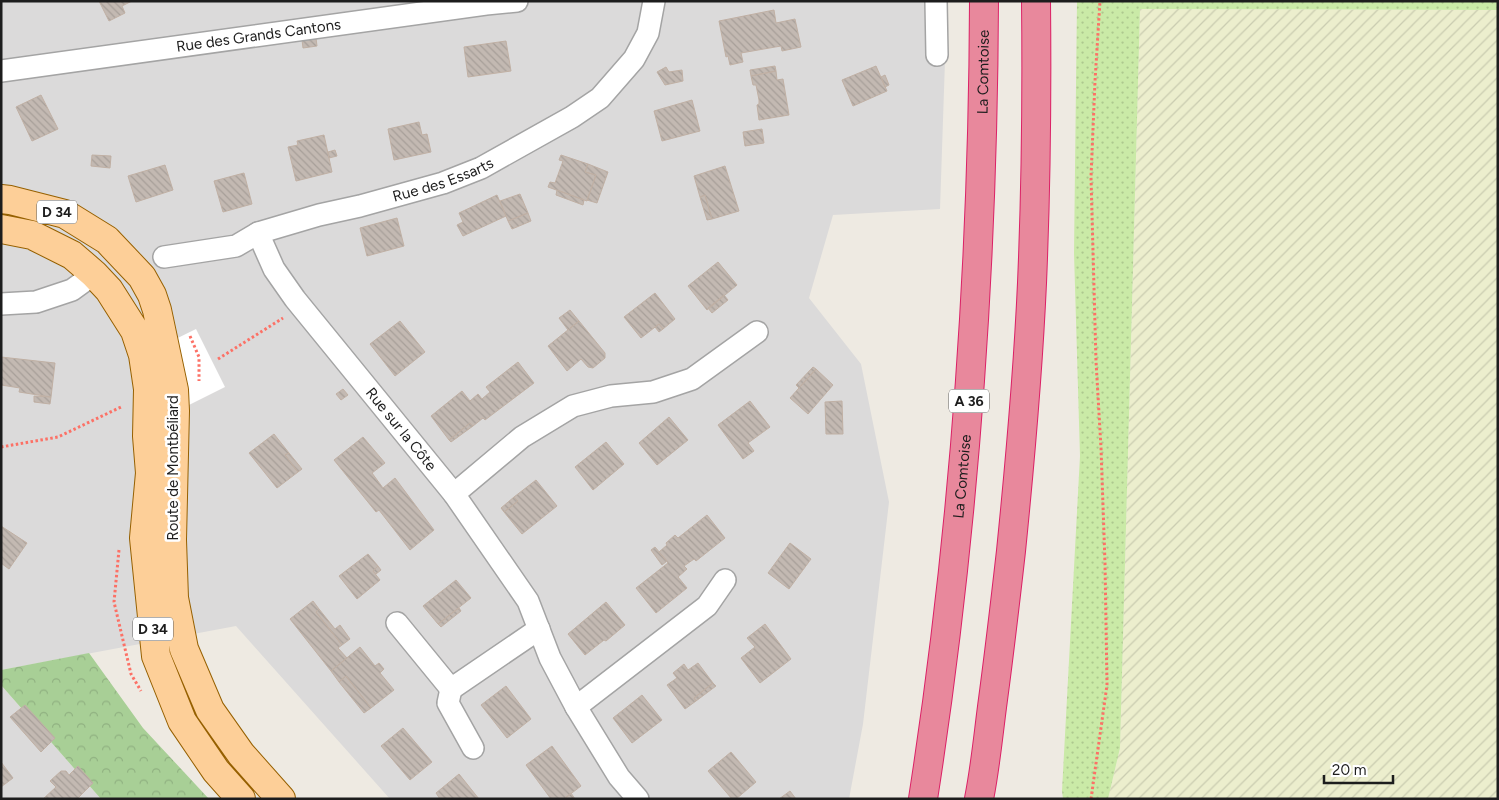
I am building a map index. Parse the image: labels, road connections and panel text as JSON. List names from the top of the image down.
{
  "streets": {
    "highway": ["La Comtoise", "A 36"],
    "main road": ["D 34", "Route de Montbéliard"],
    "street": ["Rue des Grands Cantons", "Rue des Essarts", "Rue sur la Côte"]
  },
  "crossings": [
    ["Rue des Essarts", "Rue sur la Côte"]
  ],
  "scale_bar": "20 m"
}
